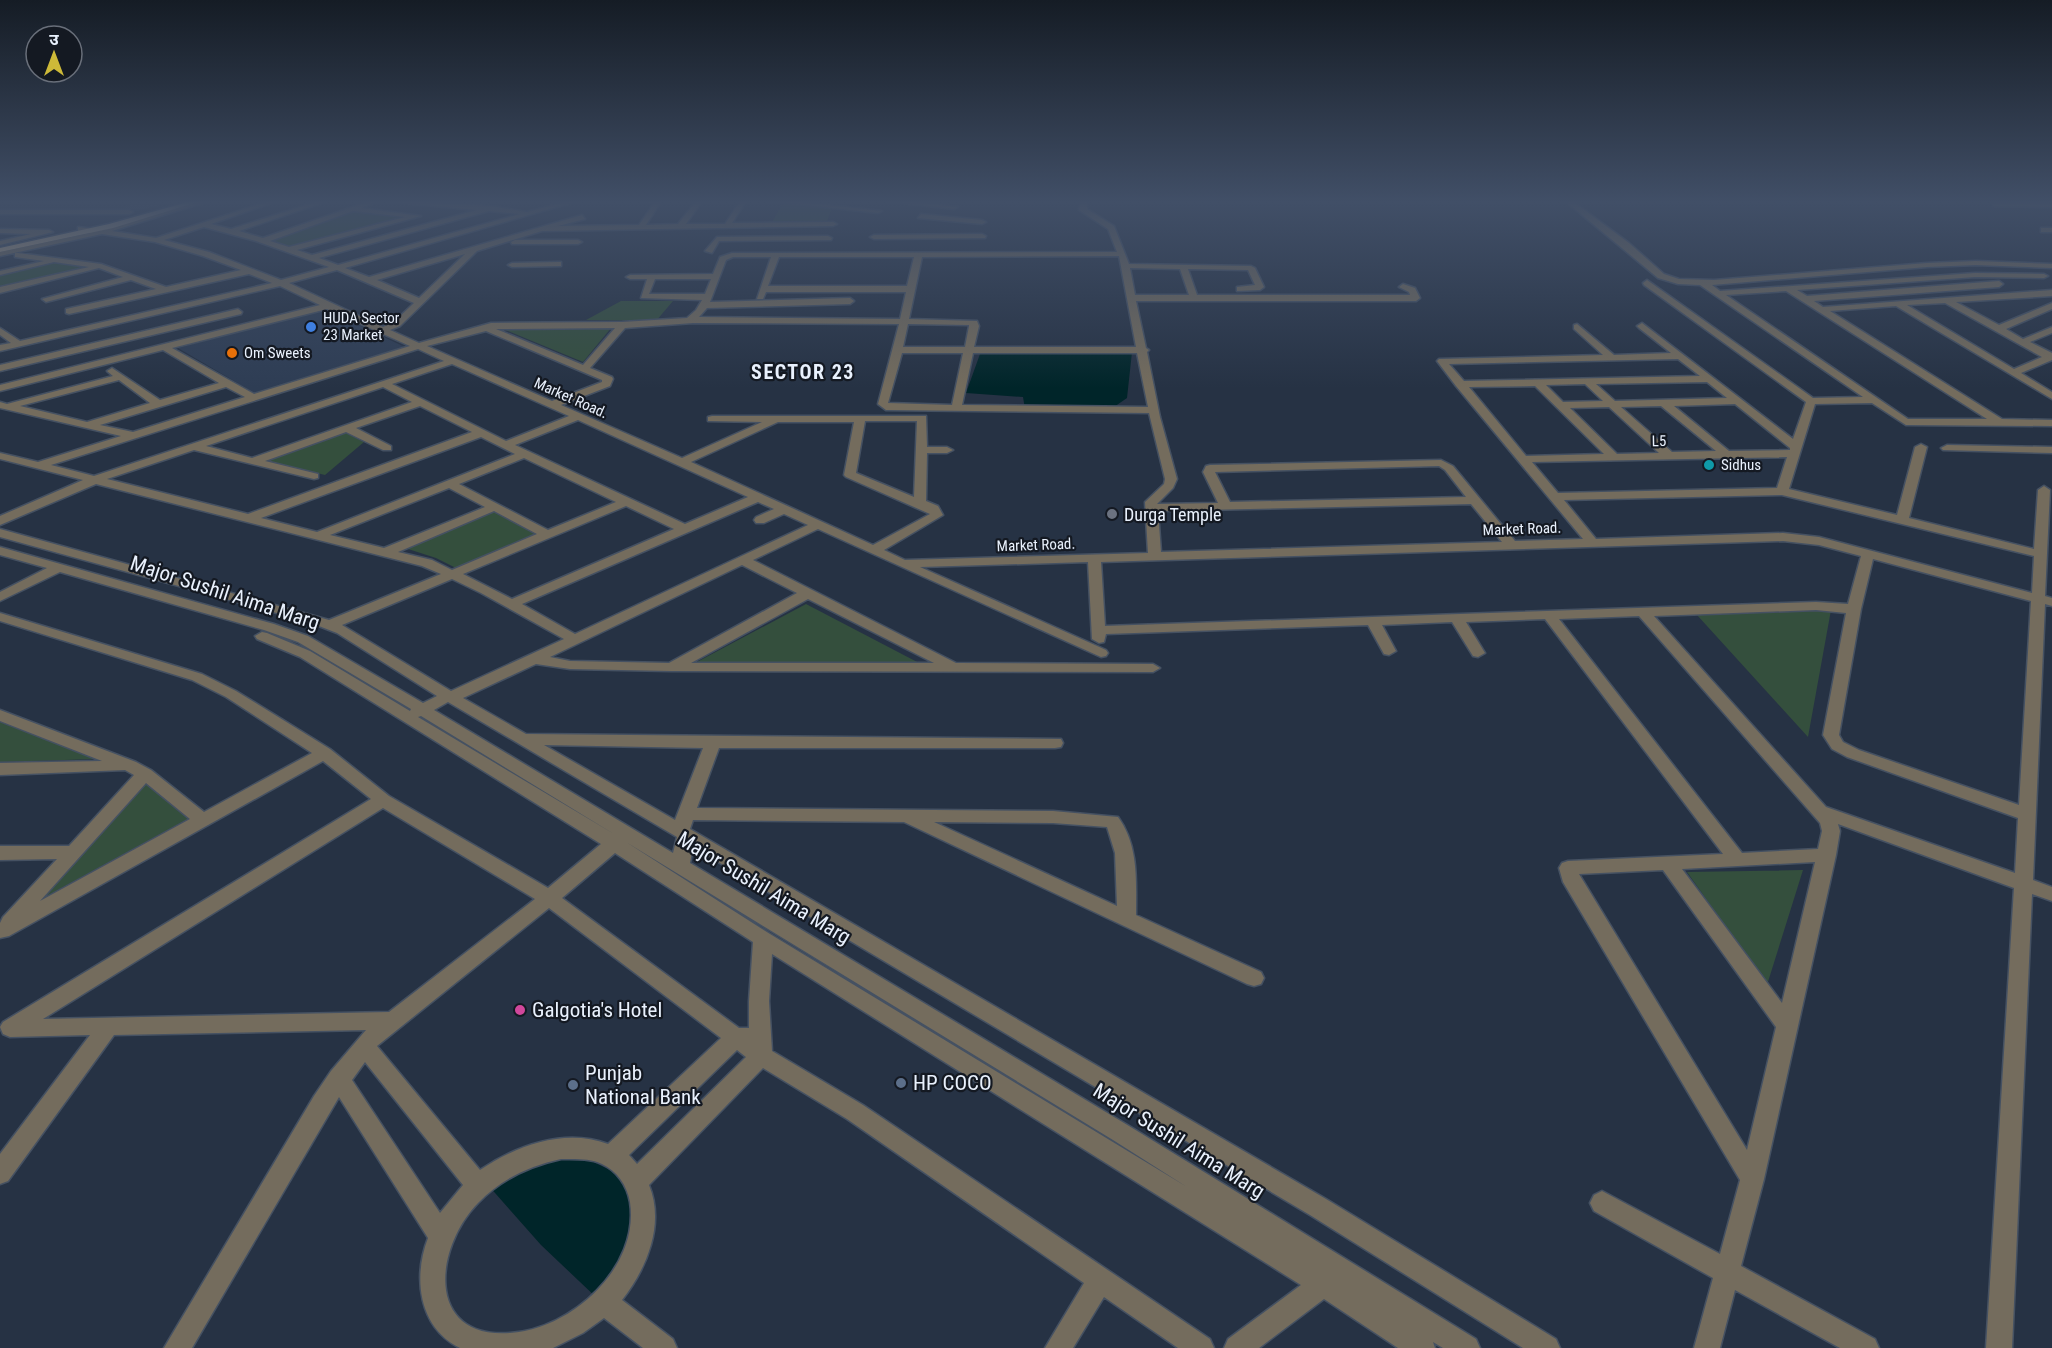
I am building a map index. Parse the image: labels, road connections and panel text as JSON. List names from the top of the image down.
{
  "streets": {
    "street": ["Market Road.", "L5", "Major Sushil Aima Marg"]
  },
  "districts": ["SECTOR 23"],
  "places": [
    "HUDA Sector 23 Market",
    "Om Sweets",
    "Sidhus",
    "Durga Temple",
    "Galgotia's Hotel",
    "HP COCO",
    "Punjab National Bank"
  ],
  "north": "top"
}
